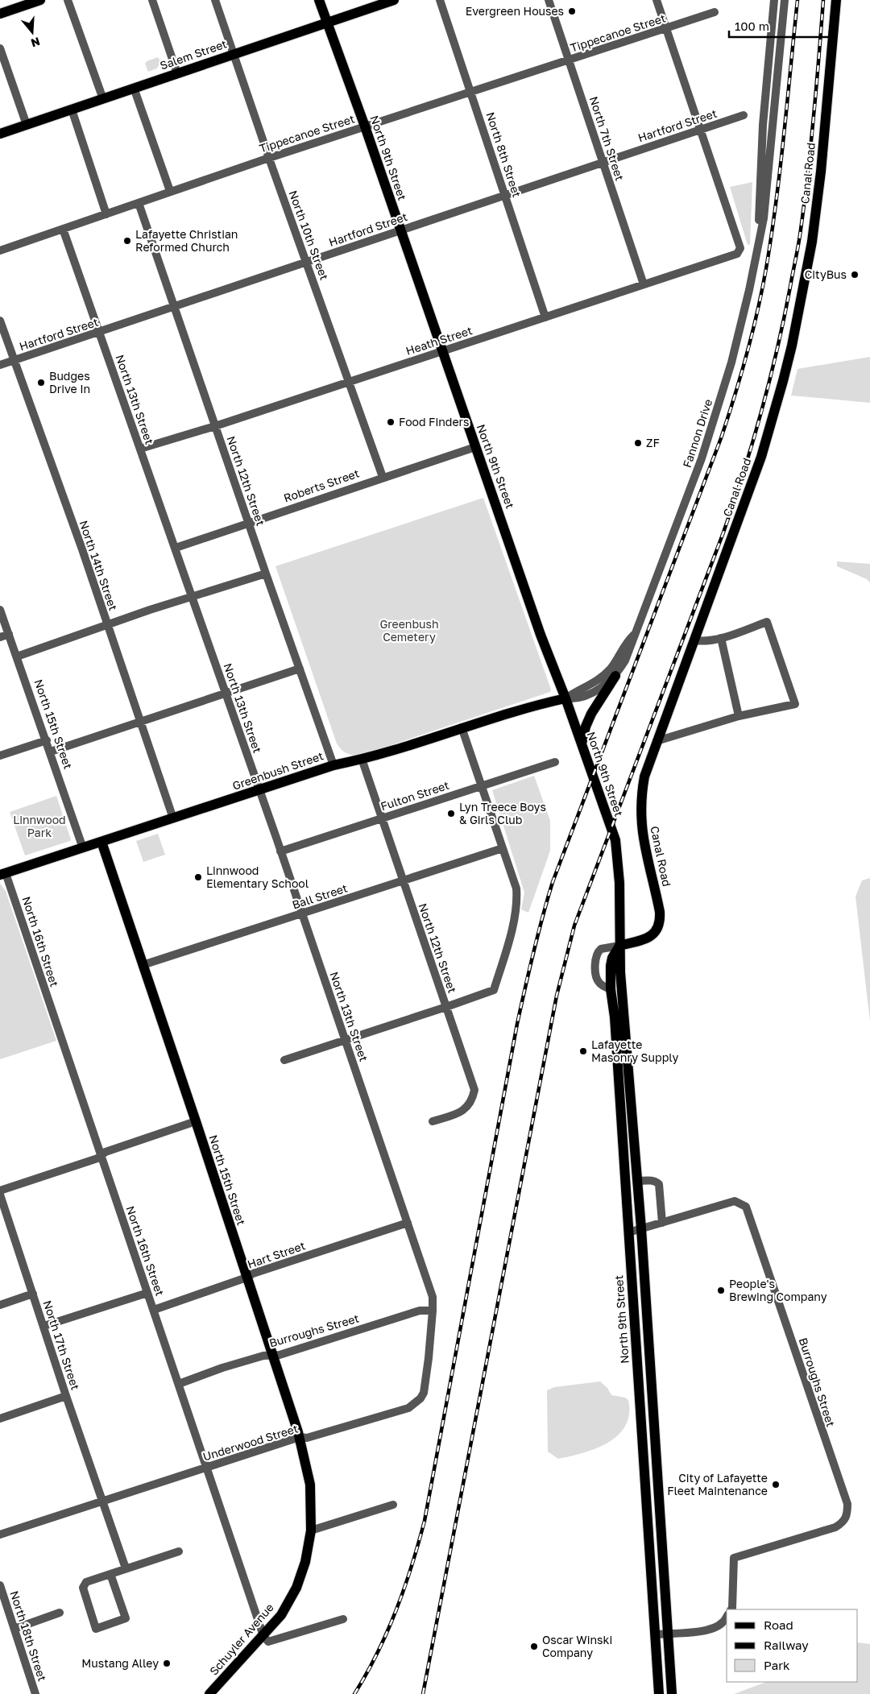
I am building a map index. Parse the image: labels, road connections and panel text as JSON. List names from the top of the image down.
{
  "streets": {
    "main road": [
      "Salem Street",
      "North 9th Street",
      "Canal Road",
      "North 15th Street",
      "Greenbush Street",
      "Schuyler Avenue"
    ],
    "street": [
      "Tippecanoe Street",
      "Hartford Street",
      "North 7th Street",
      "North 8th Street",
      "North 10th Street",
      "Heath Street",
      "North 13th Street",
      "Fannon Drive",
      "North 12th Street",
      "Roberts Street",
      "North 14th Street",
      "Fulton Street",
      "Ball Street",
      "North 16th Street",
      "Hart Street",
      "Burroughs Street",
      "North 17th Street",
      "Underwood Street",
      "North 18th Street"
    ]
  },
  "crossings": [
    ["Tippecanoe Street", "North 7th Street"],
    ["Tippecanoe Street", "North 8th Street"],
    ["Tippecanoe Street", "North 9th Street"],
    ["Tippecanoe Street", "North 10th Street"],
    ["Tippecanoe Street", "North 13th Street"],
    ["Tippecanoe Street", "North 12th Street"],
    ["Salem Street", "North 9th Street"],
    ["Salem Street", "North 10th Street"],
    ["Hartford Street", "North 7th Street"],
    ["Hartford Street", "North 8th Street"],
    ["Hartford Street", "North 9th Street"],
    ["Hartford Street", "North 10th Street"],
    ["Hartford Street", "Heath Street"],
    ["Hartford Street", "North 13th Street"],
    ["Hartford Street", "North 12th Street"],
    ["Hartford Street", "North 14th Street"],
    ["North 7th Street", "Heath Street"],
    ["North 8th Street", "Heath Street"],
    ["North 9th Street", "Canal Road"],
    ["North 9th Street", "Heath Street"],
    ["North 9th Street", "Fannon Drive"],
    ["North 9th Street", "Roberts Street"],
    ["North 9th Street", "Greenbush Street"],
    ["North 9th Street", "Burroughs Street"],
    ["North 10th Street", "Heath Street"],
    ["North 10th Street", "Roberts Street"],
    ["Heath Street", "North 13th Street"],
    ["Heath Street", "North 12th Street"],
    ["North 13th Street", "Roberts Street"],
    ["North 13th Street", "Greenbush Street"],
    ["North 13th Street", "Fulton Street"],
    ["North 13th Street", "Ball Street"],
    ["North 13th Street", "Hart Street"],
    ["North 13th Street", "Burroughs Street"],
    ["North 13th Street", "Underwood Street"],
    ["Fannon Drive", "Greenbush Street"],
    ["North 12th Street", "Roberts Street"],
    ["North 12th Street", "Greenbush Street"],
    ["North 12th Street", "Fulton Street"],
    ["North 12th Street", "Ball Street"],
    ["North 14th Street", "Greenbush Street"],
    ["North 15th Street", "Greenbush Street"],
    ["North 15th Street", "Ball Street"],
    ["North 15th Street", "Hart Street"],
    ["North 15th Street", "Burroughs Street"],
    ["North 15th Street", "Underwood Street"],
    ["North 15th Street", "Schuyler Avenue"],
    ["Greenbush Street", "North 16th Street"],
    ["North 16th Street", "Hart Street"],
    ["North 16th Street", "Burroughs Street"],
    ["North 16th Street", "Underwood Street"],
    ["North 16th Street", "Schuyler Avenue"],
    ["Burroughs Street", "Underwood Street"],
    ["North 17th Street", "Underwood Street"]
  ],
  "parks": ["Greenbush Cemetery", "Linnwood Park"],
  "places": [
    "Evergreen Houses",
    "Lafayette Christian Reformed Church",
    "CityBus",
    "Budges Drive In",
    "Food Finders",
    "ZF",
    "Lyn Treece Boys & Girls Club",
    "Linnwood Elementary School",
    "Lafayette Masonry Supply",
    "People's Brewing Company",
    "City of Lafayette Fleet Maintenance",
    "Oscar Winski Company",
    "Mustang Alley"
  ],
  "legend": ["Road", "Railway", "Park"],
  "scale_bar": "100 m",
  "north": "bottom"
}
